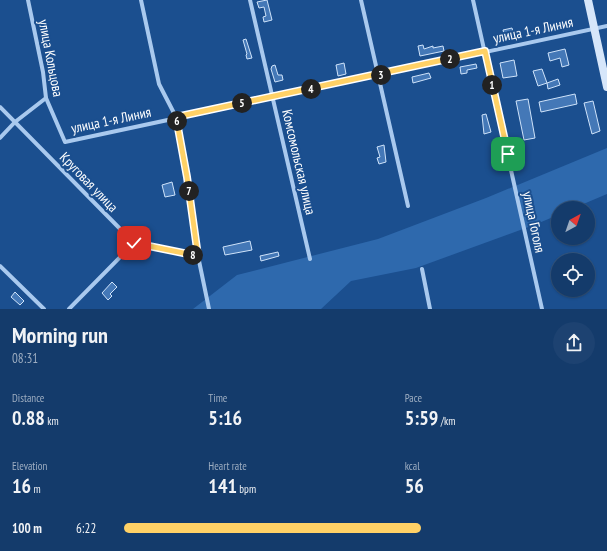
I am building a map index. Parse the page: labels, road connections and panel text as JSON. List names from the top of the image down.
{
  "streets": {
    "street": [
      "улица 1-я Линия",
      "улица Кольцова",
      "Комсомольская улица",
      "Круговая улица",
      "улица Гоголя"
    ]
  },
  "crossings": [
    ["улица 1-я Линия", "улица Кольцова"],
    ["улица 1-я Линия", "Комсомольская улица"],
    ["улица 1-я Линия", "улица Гоголя"]
  ],
  "north": "top right",
  "page": {
    "pins": [
      "2",
      "3",
      "1",
      "4",
      "5",
      "6",
      "7",
      "8"
    ],
    "heading": ["Morning run", "08:31"],
    "stats": [
      ["Distance", "0.88 km"],
      ["Time", "5:16"],
      ["Pace", "5:59 /km"],
      ["Elevation", "16 m"],
      ["Heart rate", "141 bpm"],
      ["kcal", "56"]
    ],
    "list": [
      {
        "name": "100 m",
        "note": "6:22"
      }
    ]
  }
}
